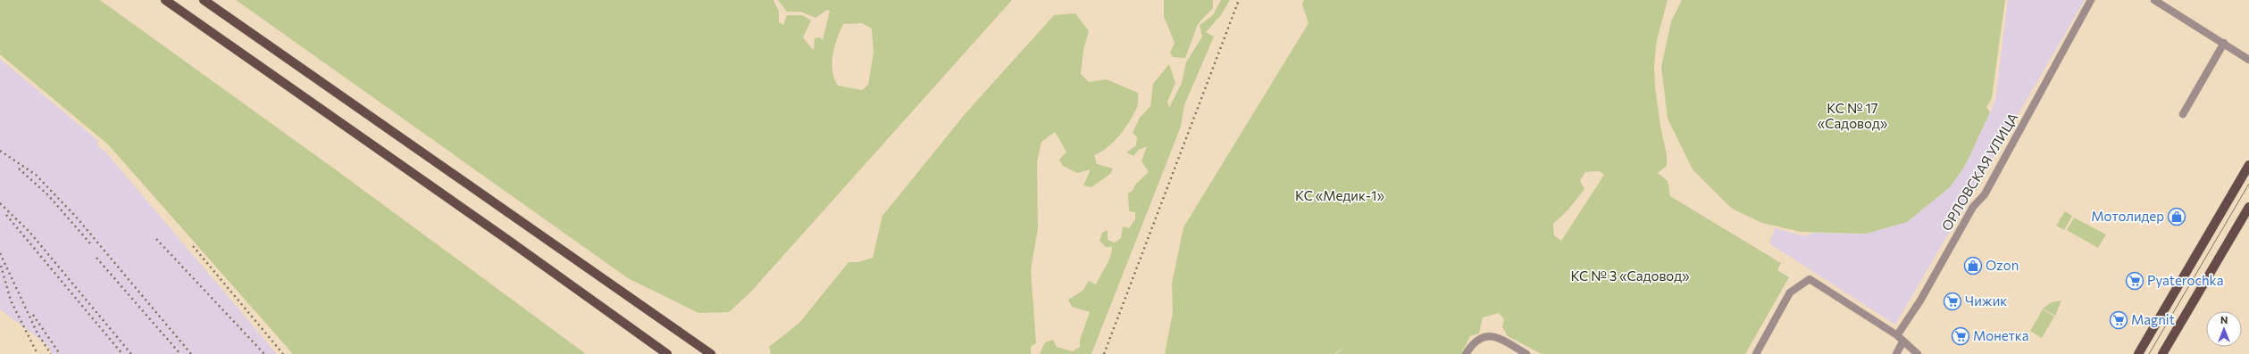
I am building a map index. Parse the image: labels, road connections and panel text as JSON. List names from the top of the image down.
{
  "streets": {
    "street": ["ОРЛОВСКАЯ УЛИЦА"]
  },
  "parks": ["КС № 17 «Садовод»", "КС «Медик-1»", "КС № 3 «Садовод»"],
  "places": {
    "shop": ["Мотолидер", "Ozon"],
    "supermarket": [
      "Pyaterochka",
      "Чижик",
      "Magnit",
      "Монетка"
    ]
  },
  "north": "top"
}
